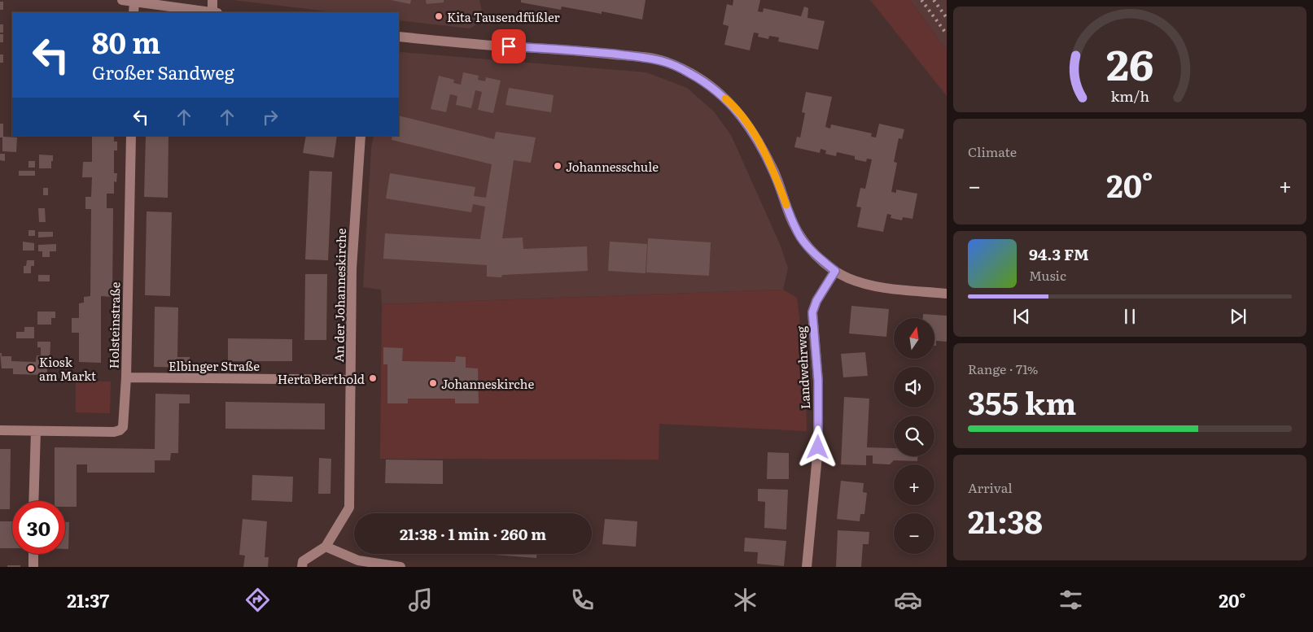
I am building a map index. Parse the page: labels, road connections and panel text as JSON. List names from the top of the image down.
{
  "streets": {
    "street": [
      "An der Johanneskirche",
      "Holsteinstraße",
      "Elbinger Straße",
      "Landwehrweg"
    ]
  },
  "crossings": [
    ["An der Johanneskirche", "Elbinger Straße"],
    ["Holsteinstraße", "Elbinger Straße"]
  ],
  "places": [
    "Kita Tausendfüßler",
    "Johannesschule",
    "Kiosk am Markt",
    "Herta Berthold",
    "Johanneskirche"
  ],
  "north": "top",
  "page": {
    "turn": ["80 m", "Großer Sandweg"],
    "tile": [
      "Climate",
      ["Range · 71%", "355 km"],
      ["Arrival", "21:38"]
    ],
    "heat": ["−", "20°", "+"],
    "song": ["94.3 FM", "Music"],
    "map_buttons": ["+", "−"],
    "limit": "30",
    "trip": "21:38 · 1 min · 260 m",
    "tabs": ["21:37", "20°"],
    "gauge": ["26", "km/h"]
  }
}
